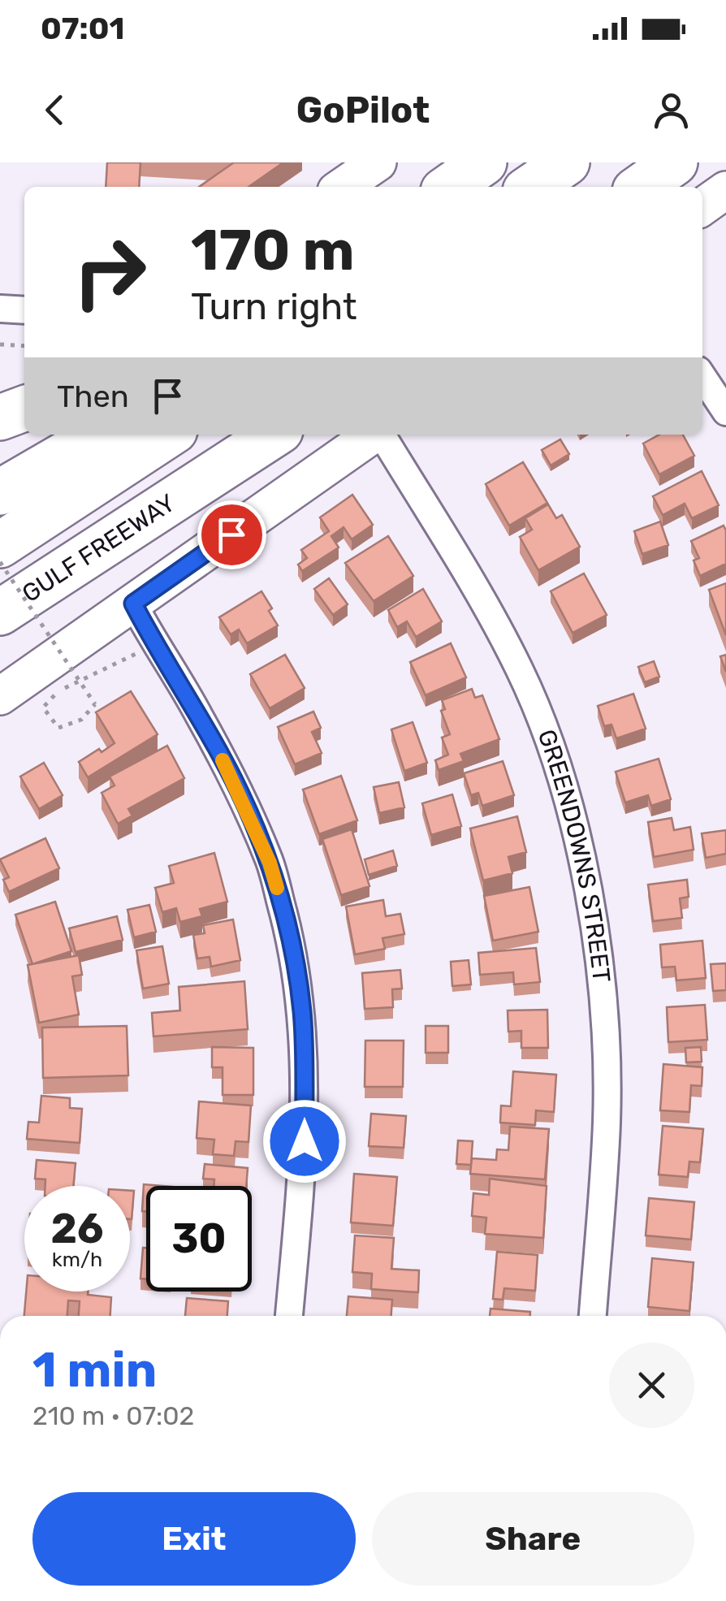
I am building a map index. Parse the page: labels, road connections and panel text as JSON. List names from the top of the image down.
{
  "streets": {
    "highway": ["GULF FREEWAY"],
    "street": ["GREENDOWNS STREET"]
  },
  "page": {
    "status": "07:01",
    "header": "GoPilot",
    "turn": ["170 m", "Turn right"],
    "then": "Then",
    "speed": "26 km/h",
    "limit": "30",
    "heading": ["1 min", "210 m · 07:02"],
    "buttons": ["Exit", "Share"]
  }
}
